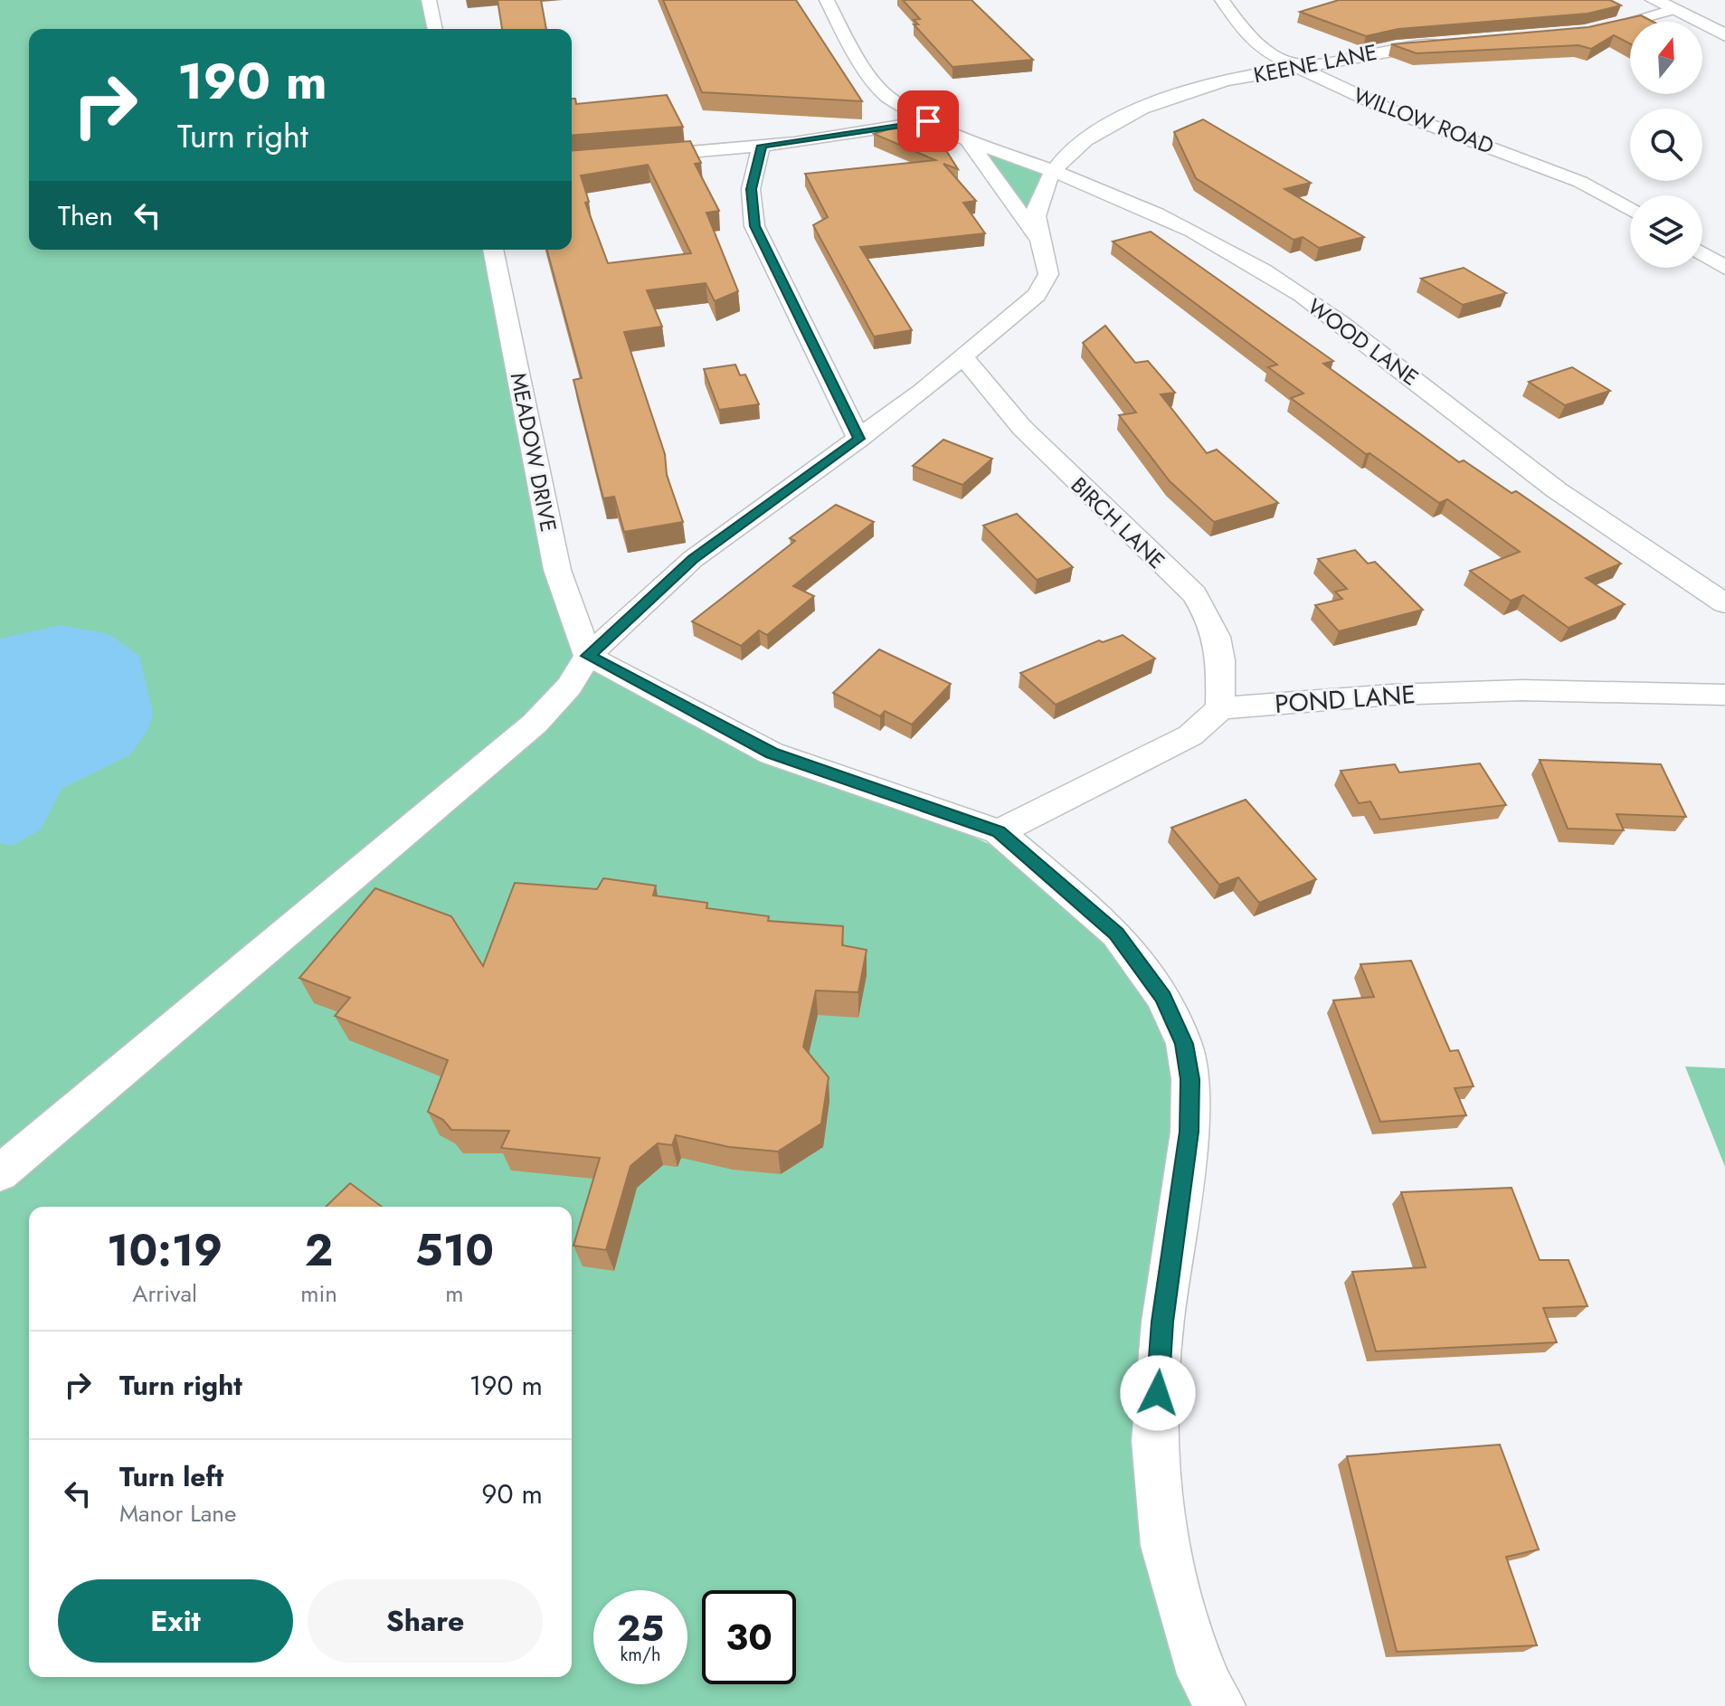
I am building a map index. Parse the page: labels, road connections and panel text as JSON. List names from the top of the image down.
{
  "streets": {
    "street": [
      "KEENE LANE",
      "WILLOW ROAD",
      "WOOD LANE",
      "MEADOW DRIVE",
      "BIRCH LANE",
      "POND LANE"
    ]
  },
  "crossings": [
    ["KEENE LANE", "WILLOW ROAD"],
    ["KEENE LANE", "WOOD LANE"],
    ["KEENE LANE", "MEADOW DRIVE"],
    ["KEENE LANE", "BIRCH LANE"],
    ["BIRCH LANE", "POND LANE"]
  ],
  "north": "top",
  "page": {
    "turn": ["190 m", "Turn right"],
    "then": "Then",
    "eta": [
      "10:19",
      "Arrival",
      "2",
      "min",
      "510",
      "m"
    ],
    "list": [
      {
        "name": "Turn right",
        "value": "190 m"
      },
      {
        "name": "Turn left",
        "note": "Manor Lane",
        "value": "90 m"
      }
    ],
    "buttons": ["Exit", "Share"],
    "speed": "25 km/h",
    "limit": "30"
  }
}
